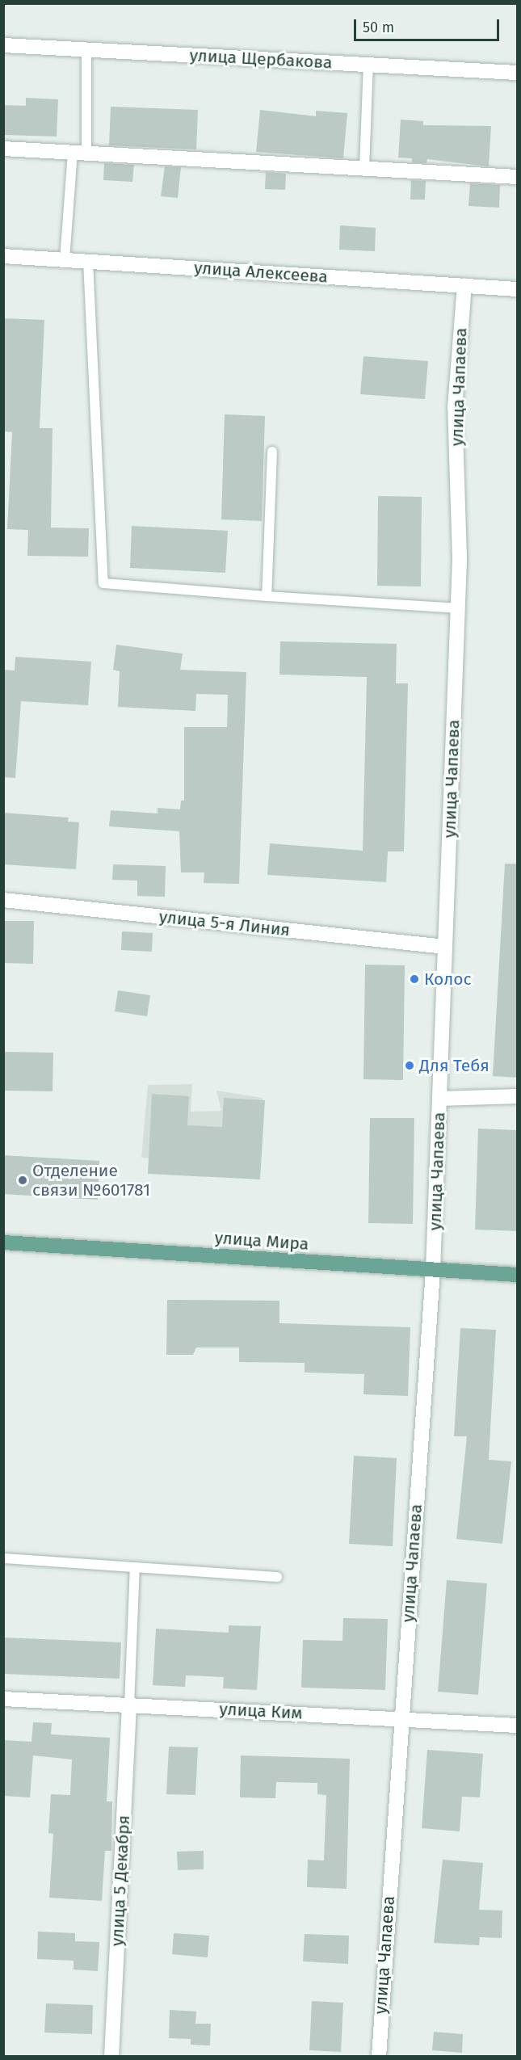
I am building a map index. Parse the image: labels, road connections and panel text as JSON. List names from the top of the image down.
{
  "streets": {
    "main road": ["улица Мира"],
    "street": [
      "улица Щербакова",
      "улица Алексеева",
      "улица Чапаева",
      "улица 5-я Линия",
      "улица Ким",
      "улица 5 Декабря"
    ]
  },
  "crossings": [
    ["улица Алексеева", "улица Чапаева"],
    ["улица Чапаева", "улица 5-я Линия"],
    ["улица Чапаева", "улица Мира"],
    ["улица Чапаева", "улица Ким"],
    ["улица Ким", "улица 5 Декабря"]
  ],
  "places": ["Колос", "Для Тебя", "Отделение связи №601781"],
  "scale_bar": "50 m"
}
